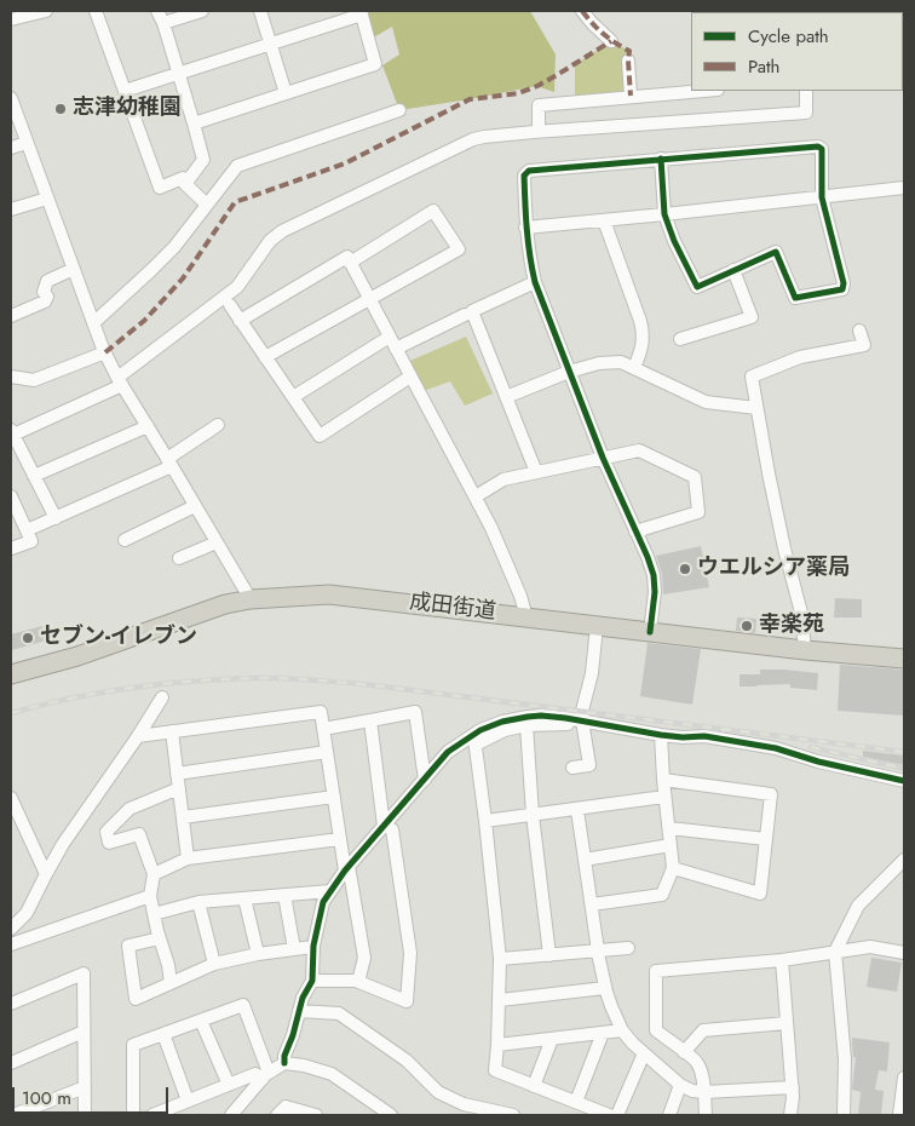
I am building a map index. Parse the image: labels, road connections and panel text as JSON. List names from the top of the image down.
{
  "streets": {
    "highway": ["成田街道"]
  },
  "places": [
    "志津幼稚園",
    "ウエルシア薬局",
    "幸楽苑",
    "セブン-イレブン"
  ],
  "legend": ["Cycle path", "Path"],
  "scale_bar": "100 m"
}
